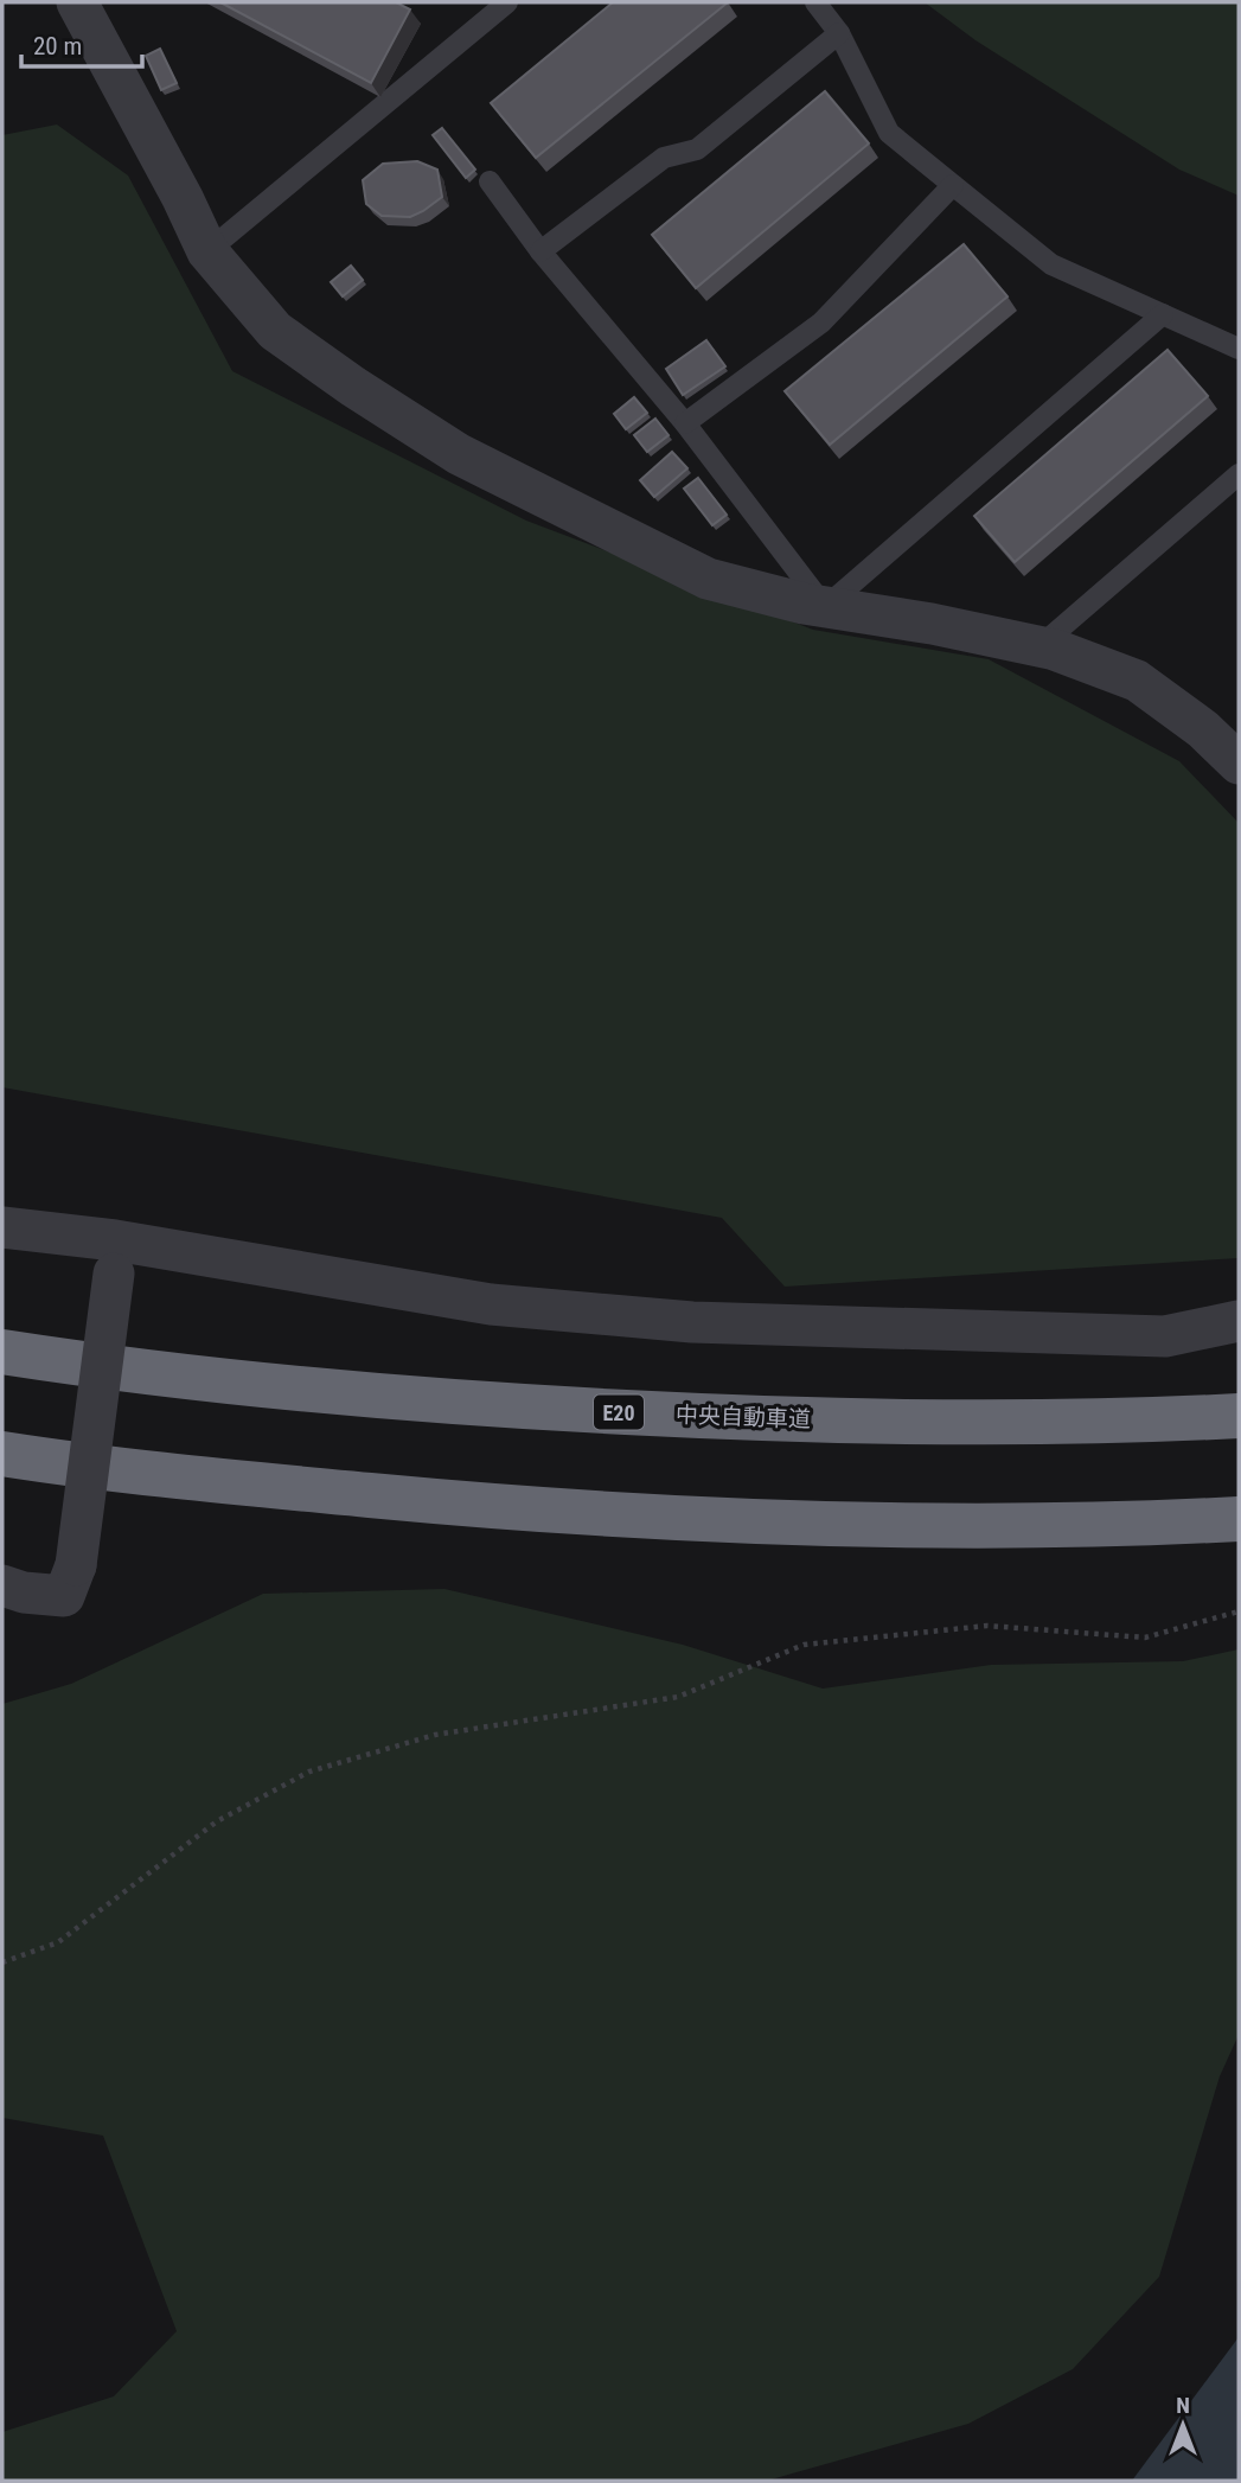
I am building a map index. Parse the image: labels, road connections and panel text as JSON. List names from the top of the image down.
{
  "streets": {
    "highway": ["E20", "中央自動車道"]
  },
  "scale_bar": "20 m",
  "north": "top"
}
